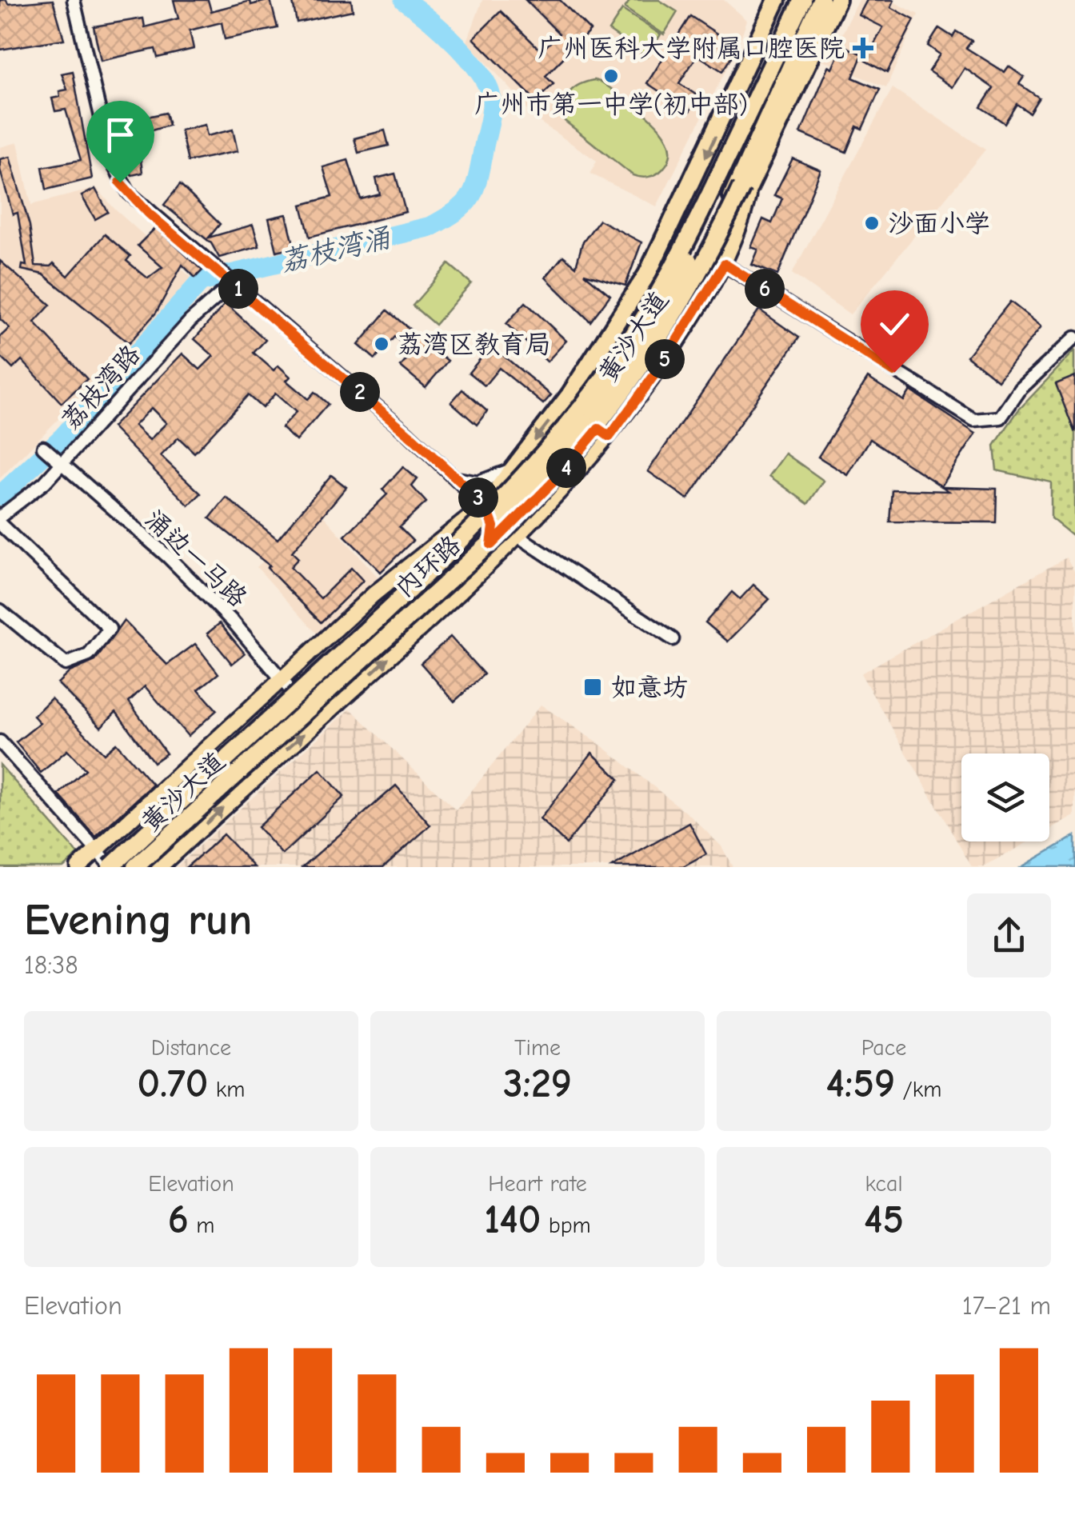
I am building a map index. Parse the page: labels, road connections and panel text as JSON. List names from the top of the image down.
{
  "streets": {
    "highway": ["黄沙大道", "内环路"],
    "street": ["荔枝湾路", "涌边一马路"]
  },
  "crossings": [
    ["黄沙大道", "涌边一马路"],
    ["黄沙大道", "内环路"],
    ["荔枝湾路", "涌边一马路"]
  ],
  "water": ["荔枝湾涌"],
  "places": {
    "health": ["广州医科大学附属口腔医院"],
    "other": ["广州市第一中学(初中部)", "沙面小学", "荔湾区教育局"],
    "transit": ["如意坊"]
  },
  "page": {
    "pins": [
      "1",
      "6",
      "5",
      "2",
      "4",
      "3"
    ],
    "heading": ["Evening run", "18:38"],
    "stats": [
      ["Distance", "0.70 km"],
      ["Time", "3:29"],
      ["Pace", "4:59 /km"],
      ["Elevation", "6 m"],
      ["Heart rate", "140 bpm"],
      ["kcal", "45"]
    ],
    "chart": ["Elevation", "17–21 m"]
  }
}
